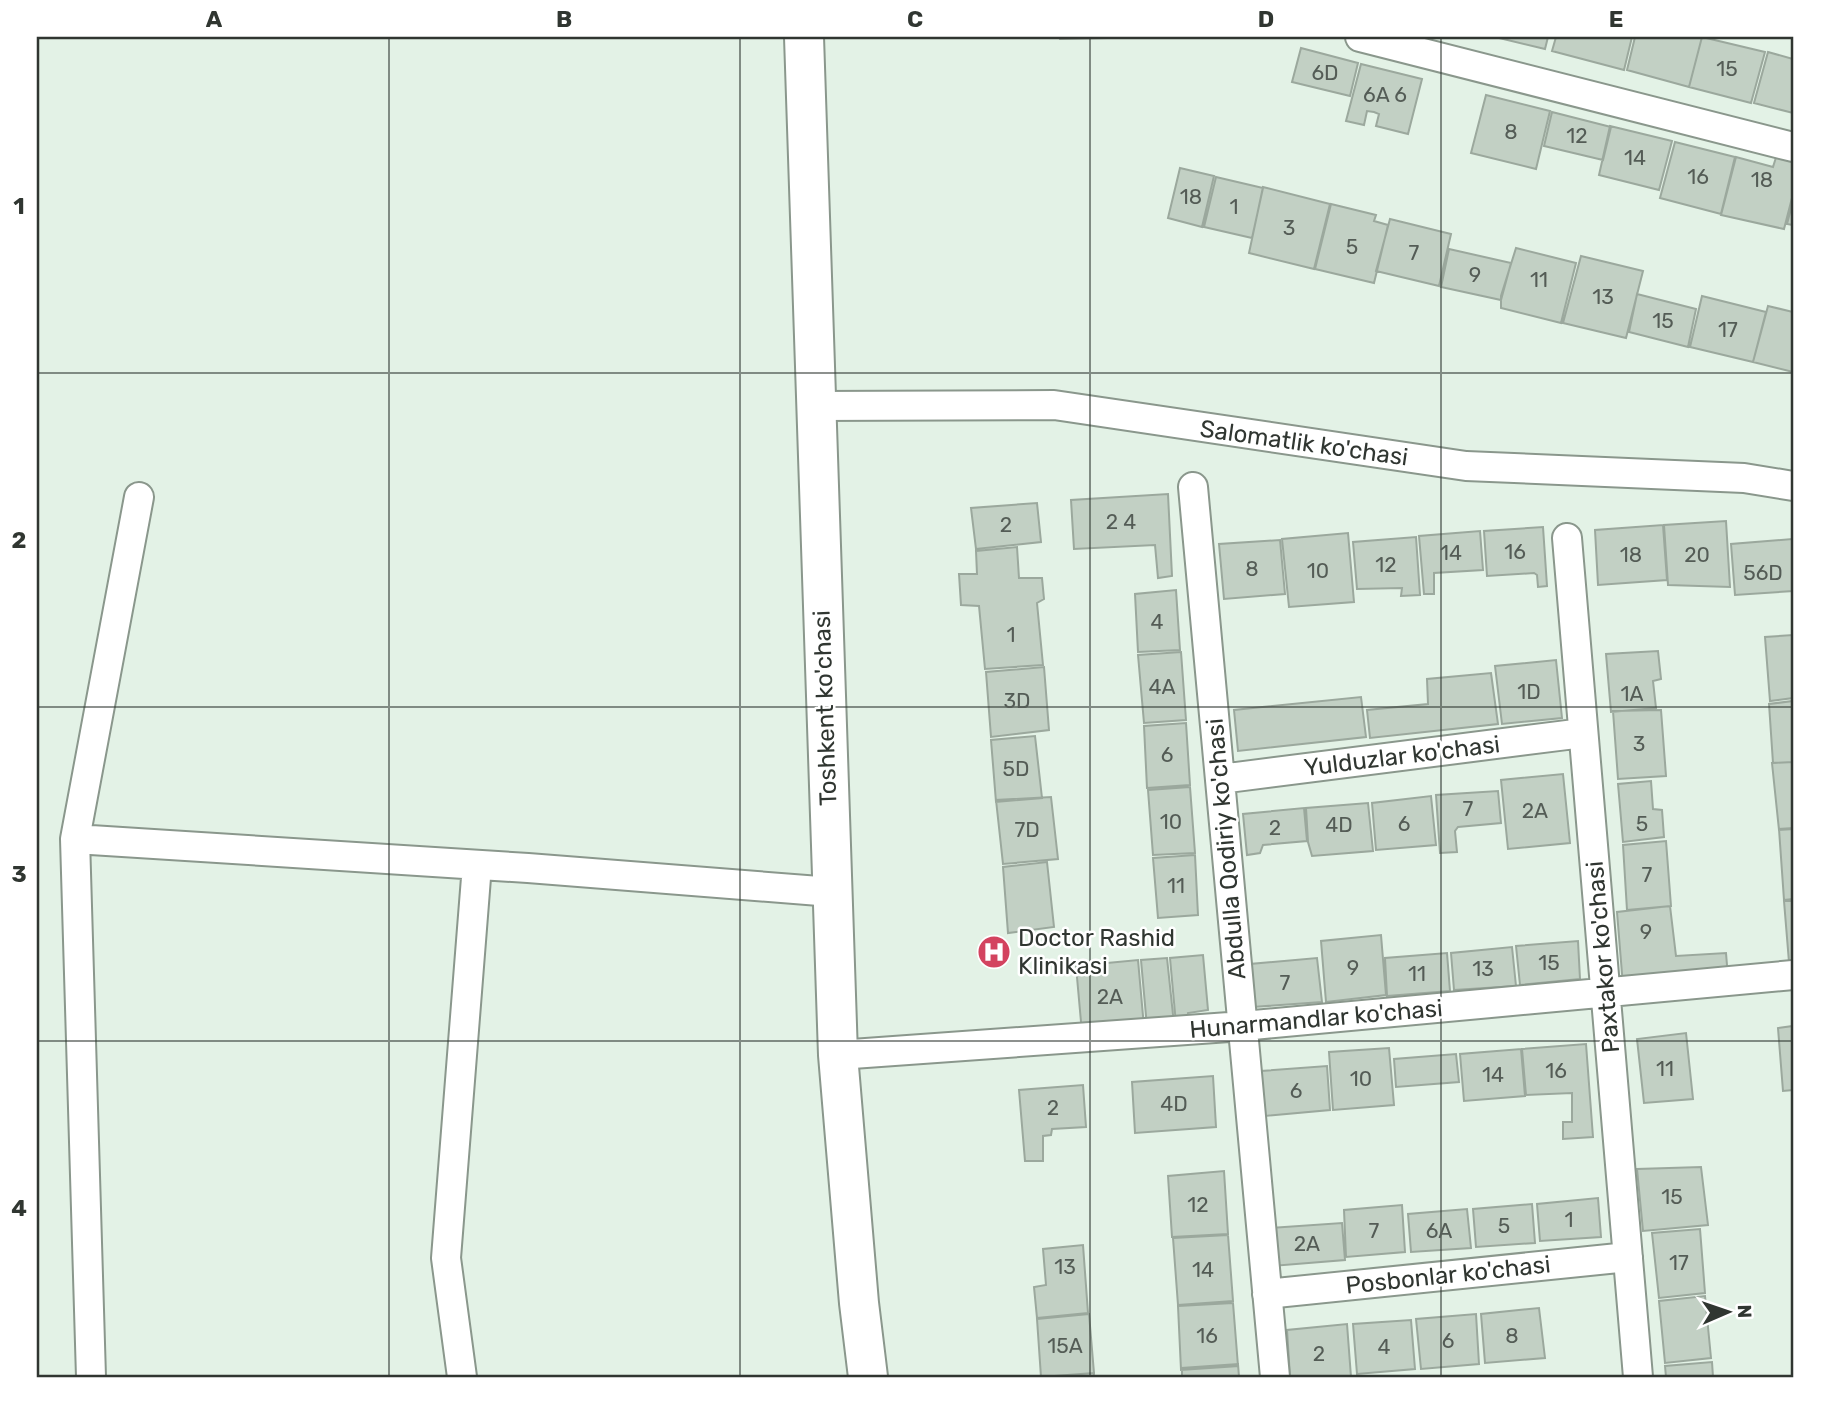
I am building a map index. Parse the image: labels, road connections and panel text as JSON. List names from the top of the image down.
{
  "streets": {
    "highway": ["Toshkent ko'chasi"],
    "street": [
      "Salomatlik ko'chasi",
      "Yulduzlar ko'chasi",
      "Abdulla Qodiriy ko'chasi",
      "Paxtakor ko'chasi",
      "Hunarmandlar ko'chasi",
      "Posbonlar ko'chasi"
    ]
  },
  "crossings": [
    ["Salomatlik ko'chasi", "Toshkent ko'chasi"],
    ["Toshkent ko'chasi", "Hunarmandlar ko'chasi"],
    ["Yulduzlar ko'chasi", "Abdulla Qodiriy ko'chasi"],
    ["Yulduzlar ko'chasi", "Paxtakor ko'chasi"],
    ["Abdulla Qodiriy ko'chasi", "Hunarmandlar ko'chasi"],
    ["Abdulla Qodiriy ko'chasi", "Posbonlar ko'chasi"],
    ["Paxtakor ko'chasi", "Hunarmandlar ko'chasi"],
    ["Paxtakor ko'chasi", "Posbonlar ko'chasi"]
  ],
  "places": {
    "hospital": ["Doctor Rashid Klinikasi"]
  },
  "house_numbers": [
    "15",
    "6D",
    "6A 6",
    "8",
    "12",
    "14",
    "16",
    "18",
    "18",
    "1",
    "3",
    "5",
    "7",
    "9",
    "11",
    "13",
    "15",
    "17",
    "2 4",
    "2",
    "16",
    "14",
    "18",
    "20",
    "12",
    "8",
    "10",
    "56D",
    "4",
    "1",
    "4A",
    "1D",
    "1A",
    "3D",
    "3",
    "6",
    "5D",
    "7",
    "2A",
    "10",
    "6",
    "5",
    "4D",
    "2",
    "7D",
    "7",
    "11",
    "9",
    "15",
    "9",
    "13",
    "11",
    "7",
    "2A",
    "11",
    "16",
    "14",
    "10",
    "6",
    "4D",
    "2",
    "15",
    "12",
    "1",
    "5",
    "7",
    "6A",
    "2A",
    "17",
    "13",
    "14",
    "16",
    "8",
    "6",
    "15A",
    "4",
    "2"
  ],
  "north": "right",
  "grid": {
    "columns": [
      "A",
      "B",
      "C",
      "D",
      "E"
    ],
    "rows": [
      "1",
      "2",
      "3",
      "4"
    ]
  }
}
